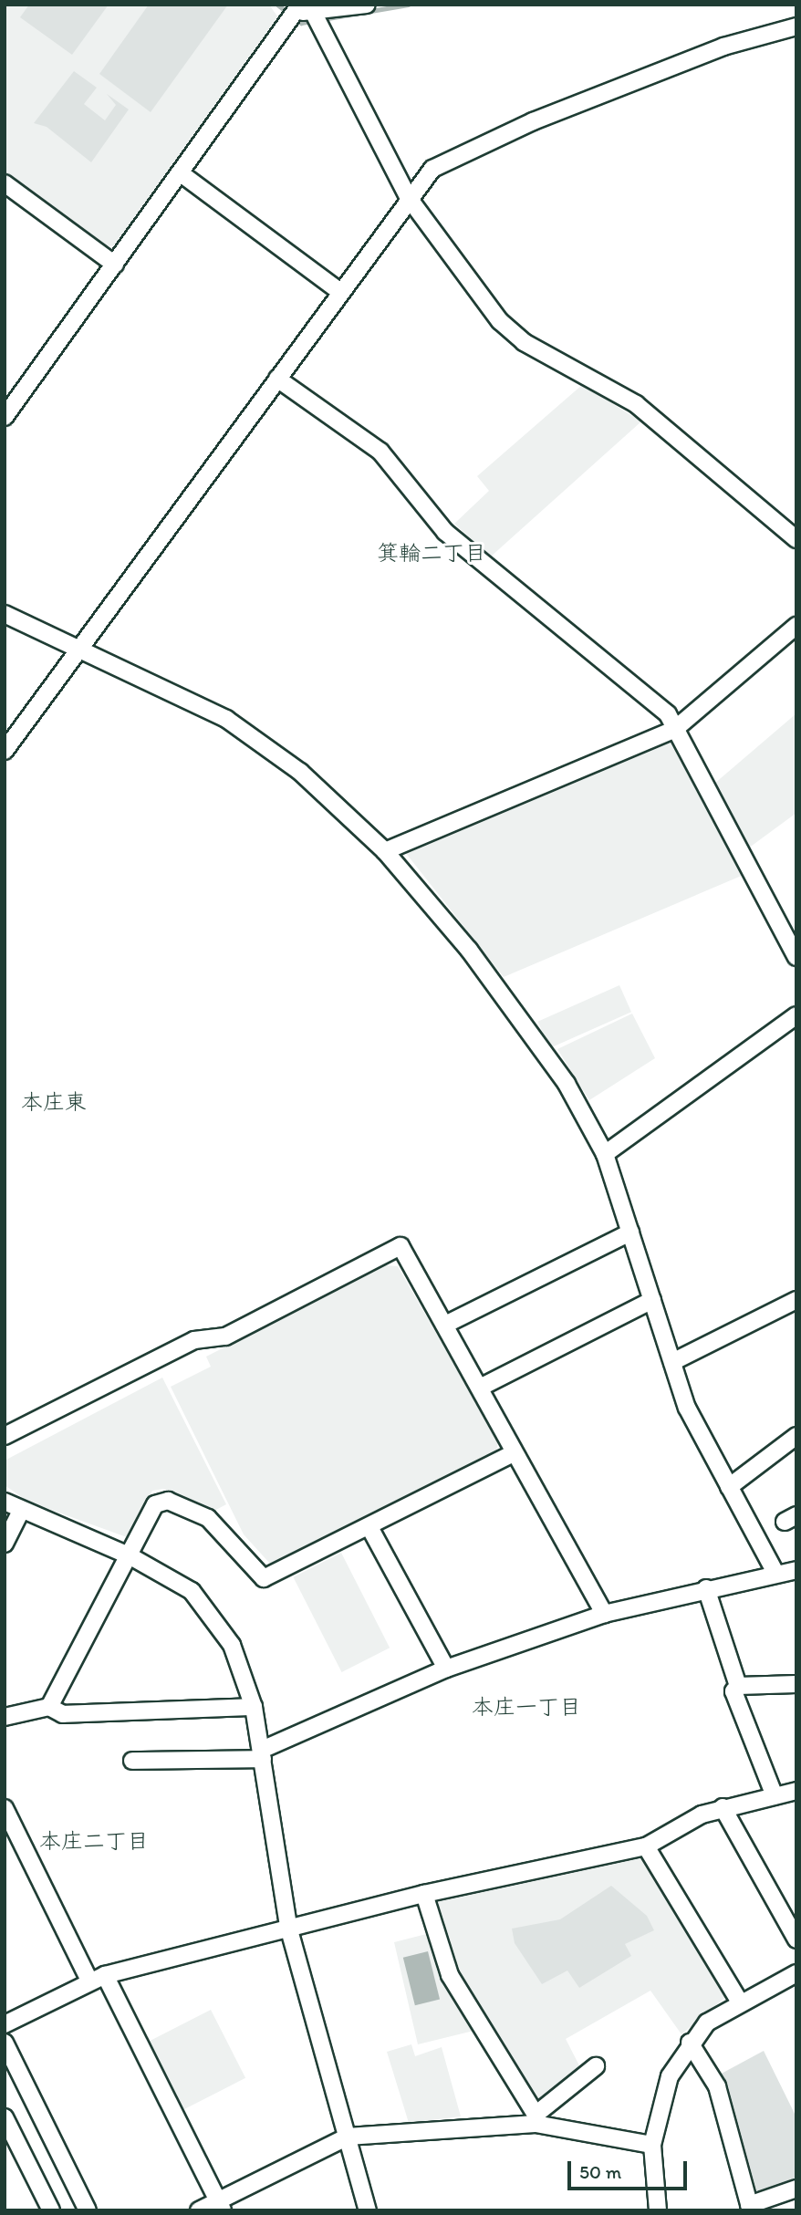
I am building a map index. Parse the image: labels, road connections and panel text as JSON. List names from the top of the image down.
{
  "districts": [
    "箕輪二丁目",
    "本庄東",
    "本庄一丁目",
    "本庄二丁目"
  ],
  "scale_bar": "50 m"
}
